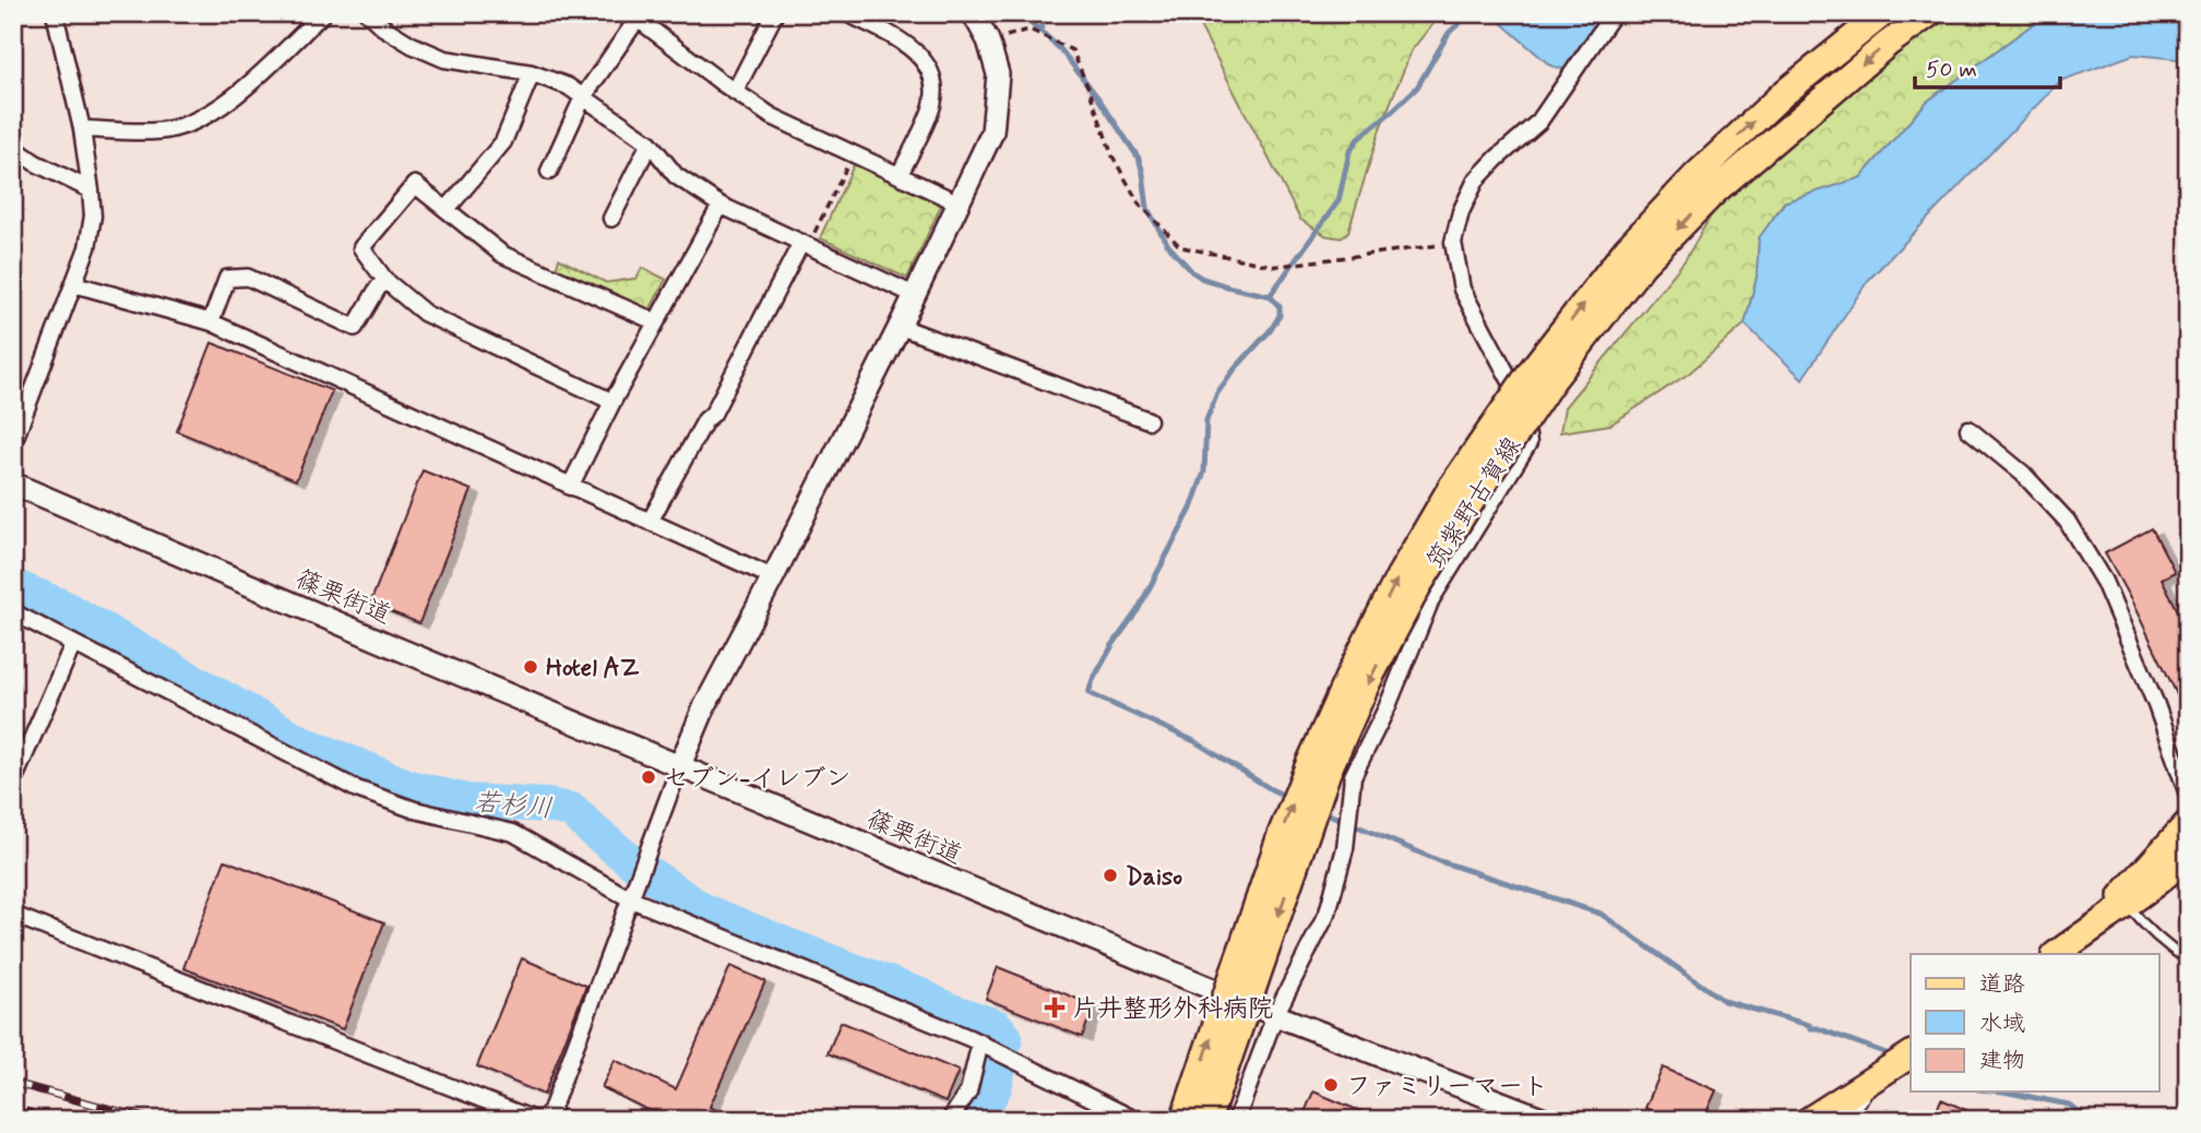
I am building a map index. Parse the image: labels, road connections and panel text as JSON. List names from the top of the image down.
{
  "streets": {
    "main road": ["筑紫野古賀線", "篠栗街道"]
  },
  "water": ["若杉川"],
  "places": {
    "other": [
      "Hotel AZ",
      "セブン-イレブン",
      "Daiso",
      "ファミリーマート"
    ],
    "health": ["片井整形外科病院"]
  },
  "legend": ["道路", "水域", "建物"],
  "scale_bar": "50 m"
}
